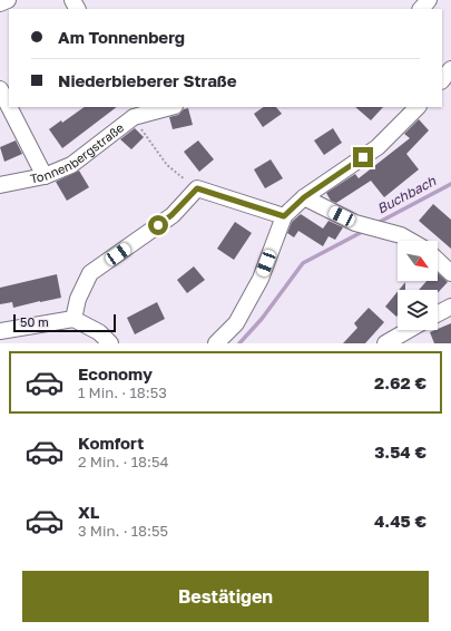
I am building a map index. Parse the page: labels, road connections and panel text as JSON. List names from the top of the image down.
{
  "streets": {
    "street": ["Tonnenbergstraße"]
  },
  "water": ["Buchbach"],
  "scale_bar": "50 m",
  "north": "bottom right",
  "page": {
    "banner": ["Am Tonnenberg", "Niederbieberer Straße"],
    "scale": "50 m",
    "list": [
      {
        "name": "Economy",
        "note": "1 Min. · 18:53",
        "value": "2.62 €"
      },
      {
        "name": "Komfort",
        "note": "2 Min. · 18:54",
        "value": "3.54 €"
      },
      {
        "name": "XL",
        "note": "3 Min. · 18:55",
        "value": "4.45 €"
      }
    ],
    "buttons": "Bestätigen"
  }
}
